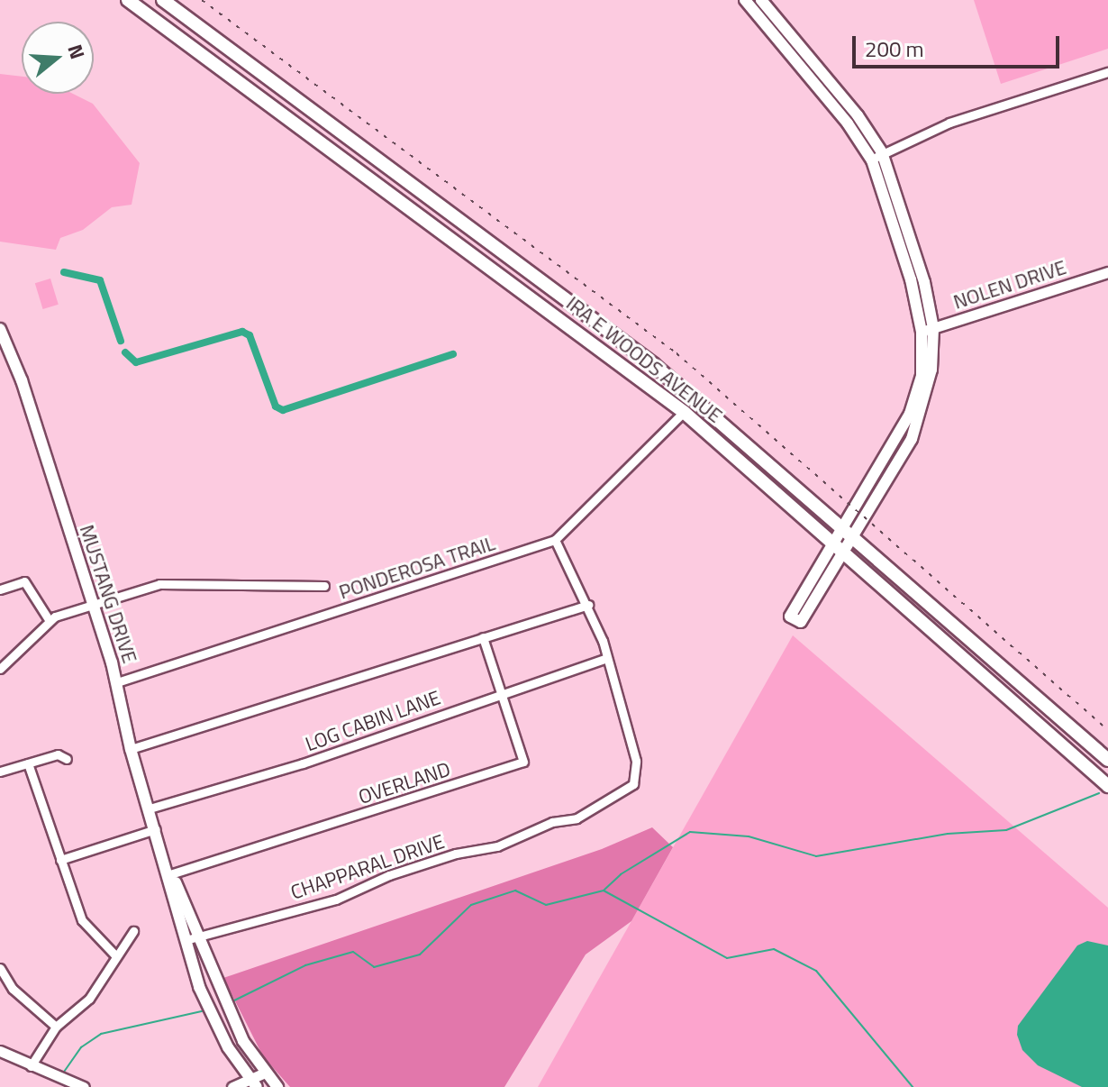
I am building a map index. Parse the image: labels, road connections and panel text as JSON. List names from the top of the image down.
{
  "streets": {
    "main road": ["IRA E WOODS AVENUE", "MUSTANG DRIVE"],
    "street": [
      "NOLEN DRIVE",
      "PONDEROSA TRAIL",
      "LOG CABIN LANE",
      "OVERLAND",
      "CHAPPARAL DRIVE"
    ]
  },
  "crossings": [
    ["IRA E WOODS AVENUE", "PONDEROSA TRAIL"],
    ["PONDEROSA TRAIL", "MUSTANG DRIVE"],
    ["PONDEROSA TRAIL", "CHAPPARAL DRIVE"],
    ["MUSTANG DRIVE", "LOG CABIN LANE"],
    ["MUSTANG DRIVE", "OVERLAND"],
    ["MUSTANG DRIVE", "CHAPPARAL DRIVE"],
    ["LOG CABIN LANE", "OVERLAND"],
    ["LOG CABIN LANE", "CHAPPARAL DRIVE"]
  ],
  "scale_bar": "200 m",
  "north": "right"
}
